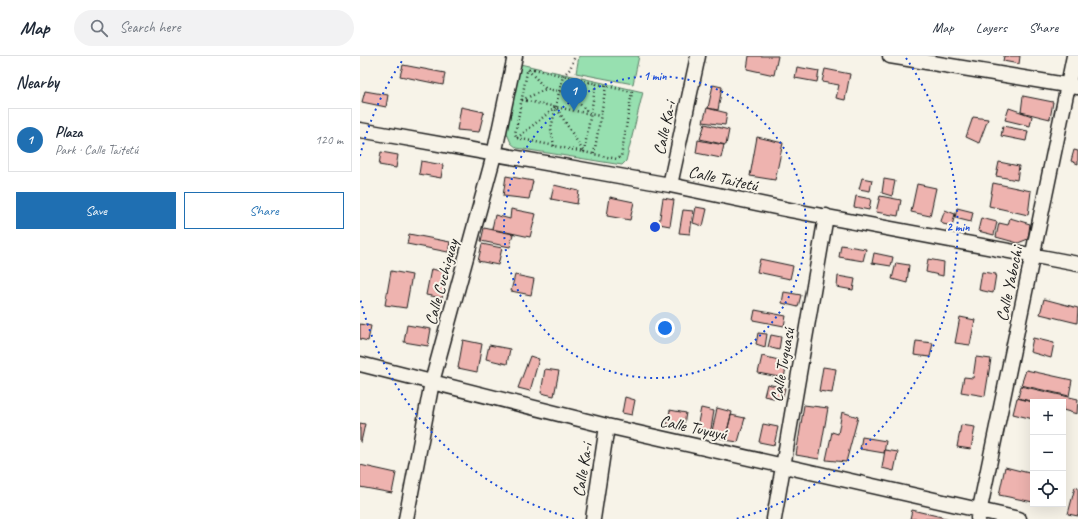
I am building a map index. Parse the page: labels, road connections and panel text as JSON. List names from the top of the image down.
{
  "streets": {
    "street": [
      "Calle Ka-i",
      "Calle Taitetú",
      "Calle Cuchiguay",
      "Calle Yabochi",
      "Calle Tuguasú",
      "Calle Tuyuyú"
    ]
  },
  "crossings": [
    ["Calle Ka-i", "Calle Taitetú"],
    ["Calle Ka-i", "Calle Tuyuyú"],
    ["Calle Taitetú", "Calle Cuchiguay"],
    ["Calle Taitetú", "Calle Yabochi"],
    ["Calle Taitetú", "Calle Tuguasú"],
    ["Calle Cuchiguay", "Calle Tuyuyú"],
    ["Calle Yabochi", "Calle Tuyuyú"],
    ["Calle Tuguasú", "Calle Tuyuyú"]
  ],
  "page": {
    "header": "Map",
    "search": "Search here",
    "nav": ["Map", "Layers", "Share"],
    "heading": "Nearby",
    "pins": "1",
    "list": [
      {
        "mark": "1",
        "name": "Plaza",
        "note": "Park · Calle Taitetú",
        "value": "120 m"
      }
    ],
    "buttons": ["Save", "Share"],
    "map_buttons": ["+", "−"]
  },
  "rings": ["1 min", "2 min"]
}
